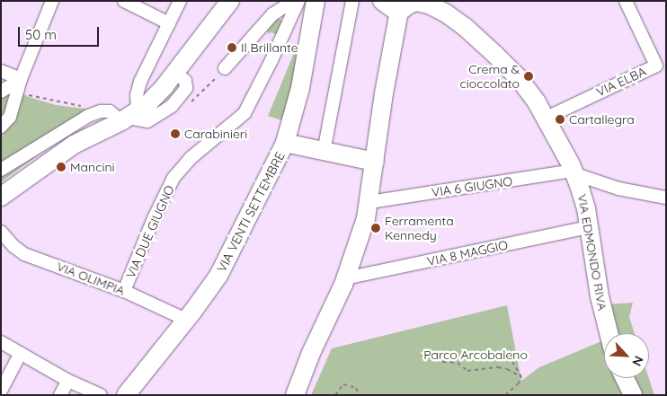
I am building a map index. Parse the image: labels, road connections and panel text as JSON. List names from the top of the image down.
{
  "streets": {
    "main road": ["VIA VENTI SETTEMBRE", "VIA EDMONDO RIVA"],
    "street": [
      "VIA ELBA",
      "VIA 6 GIUGNO",
      "VIA DUE GIUGNO",
      "VIA 8 MAGGIO",
      "VIA OLIMPIA"
    ]
  },
  "crossings": [
    ["VIA ELBA", "VIA EDMONDO RIVA"],
    ["VIA 6 GIUGNO", "VIA EDMONDO RIVA"],
    ["VIA VENTI SETTEMBRE", "VIA OLIMPIA"],
    ["VIA DUE GIUGNO", "VIA OLIMPIA"],
    ["VIA EDMONDO RIVA", "VIA 8 MAGGIO"]
  ],
  "parks": ["Parco Arcobaleno"],
  "places": [
    "Il Brillante",
    "Crema & cioccolato",
    "Cartallegra",
    "Carabinieri",
    "Mancini",
    "Ferramenta Kennedy"
  ],
  "scale_bar": "50 m",
  "north": "bottom right"
}
